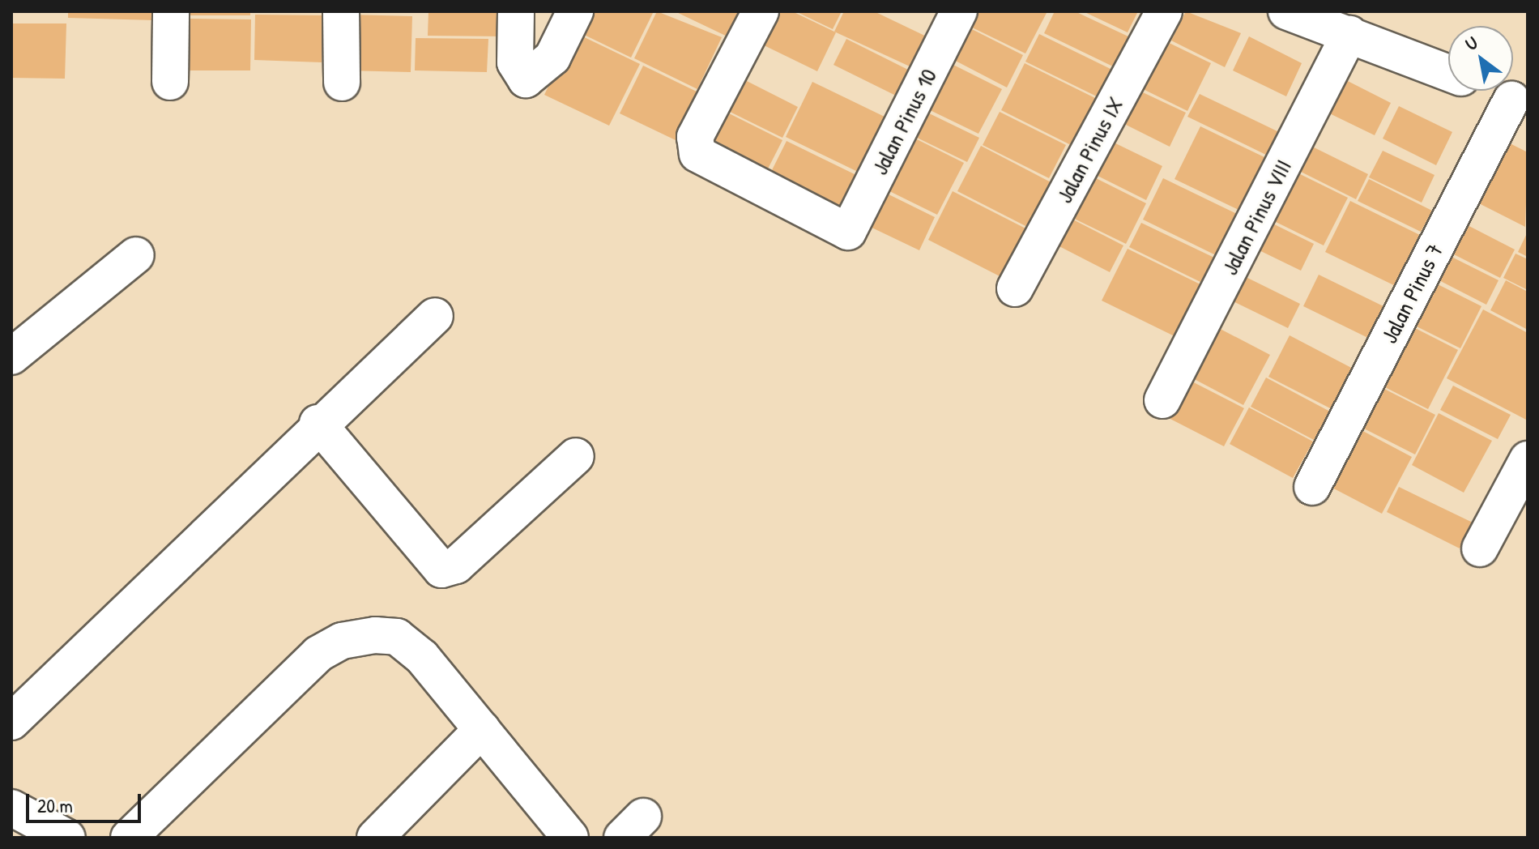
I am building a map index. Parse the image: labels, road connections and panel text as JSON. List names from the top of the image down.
{
  "streets": {
    "street": [
      "Jalan Pinus 10",
      "Jalan Pinus IX",
      "Jalan Pinus VIII",
      "Jalan Pinus 7"
    ]
  },
  "scale_bar": "20 m",
  "north": "top left"
}
